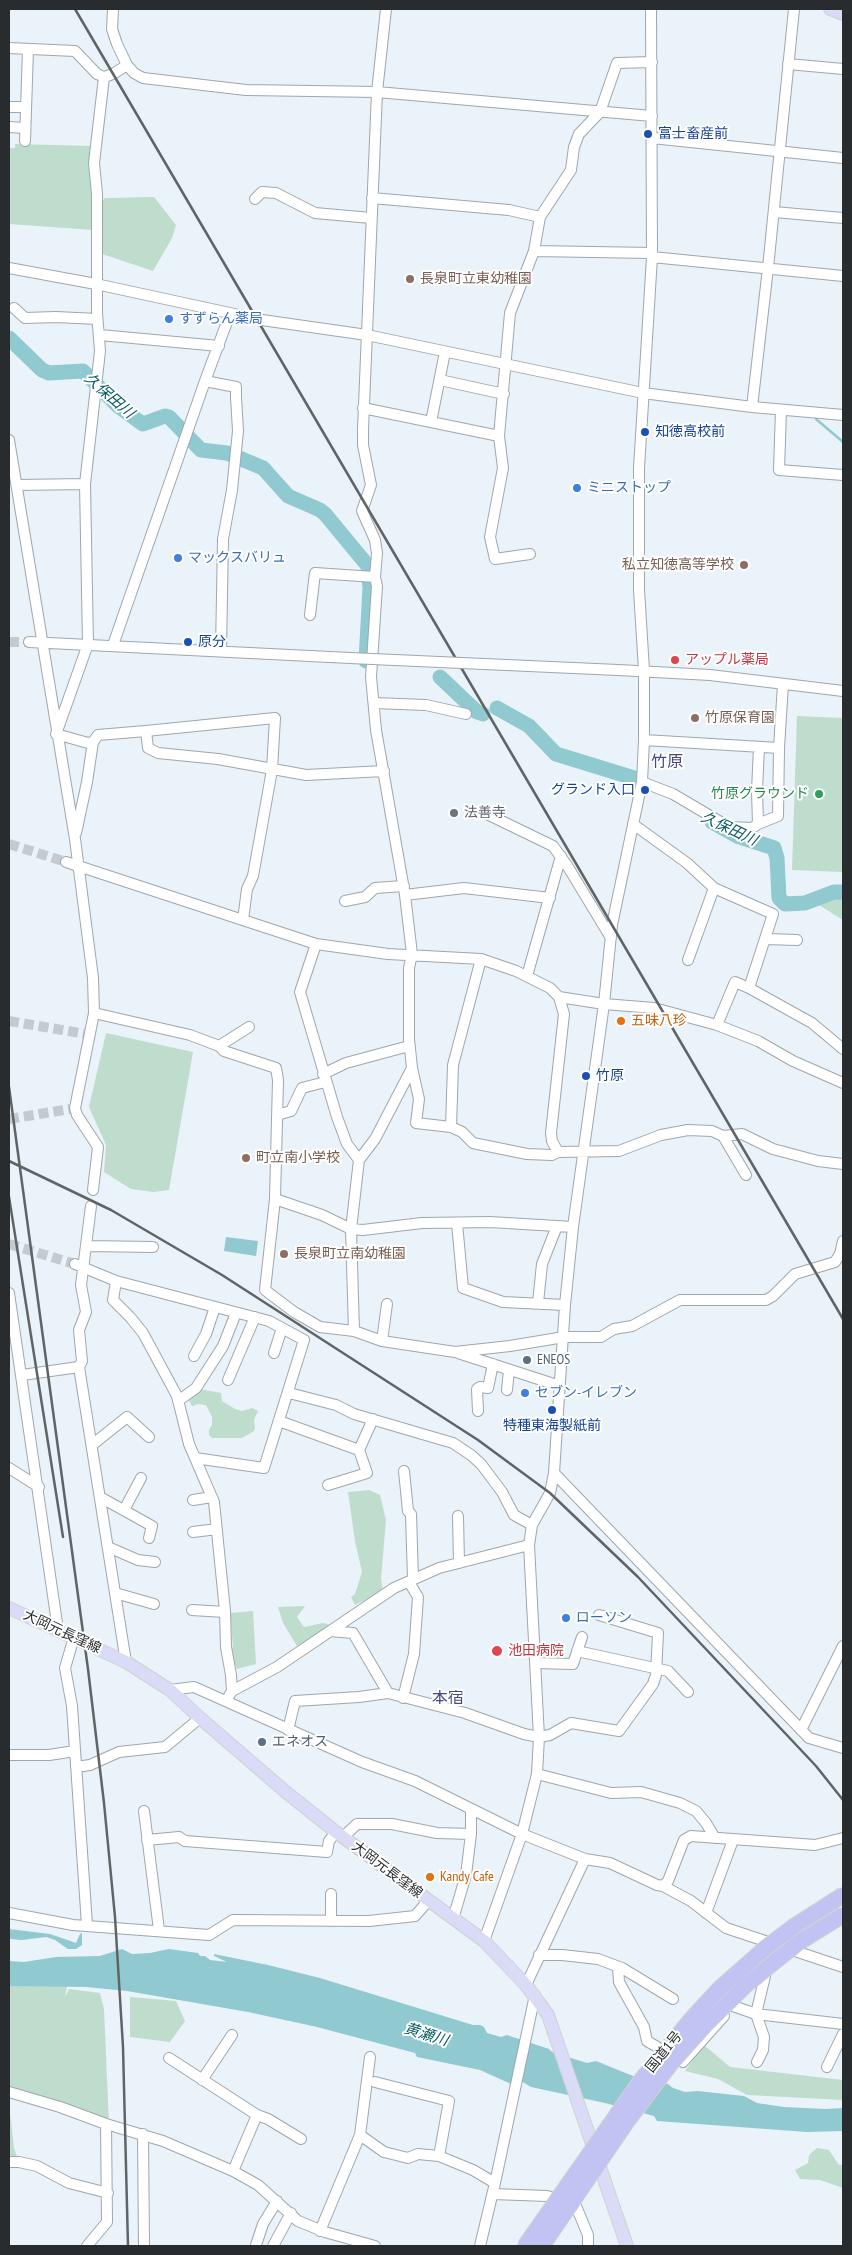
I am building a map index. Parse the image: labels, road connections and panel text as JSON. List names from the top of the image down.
{
  "streets": {
    "highway": ["国道1号"],
    "main road": ["大岡元長窪線"]
  },
  "districts": ["竹原", "本宿"],
  "water": ["久保田川", "黄瀬川"],
  "places": [
    "富士畜産前",
    "長泉町立東幼稚園",
    "すずらん薬局",
    "知徳高校前",
    "ミニストップ",
    "マックスバリュ",
    "私立知徳高等学校",
    "原分",
    "アップル薬局",
    "竹原保育園",
    "グランド入口",
    "竹原グラウンド",
    "法善寺",
    "五味八珍",
    "竹原",
    "町立南小学校",
    "長泉町立南幼稚園",
    "ENEOS",
    "セブン-イレブン",
    "特種東海製紙前",
    "ローソン",
    "池田病院",
    "エネオス",
    "Kandy Cafe"
  ]
}
